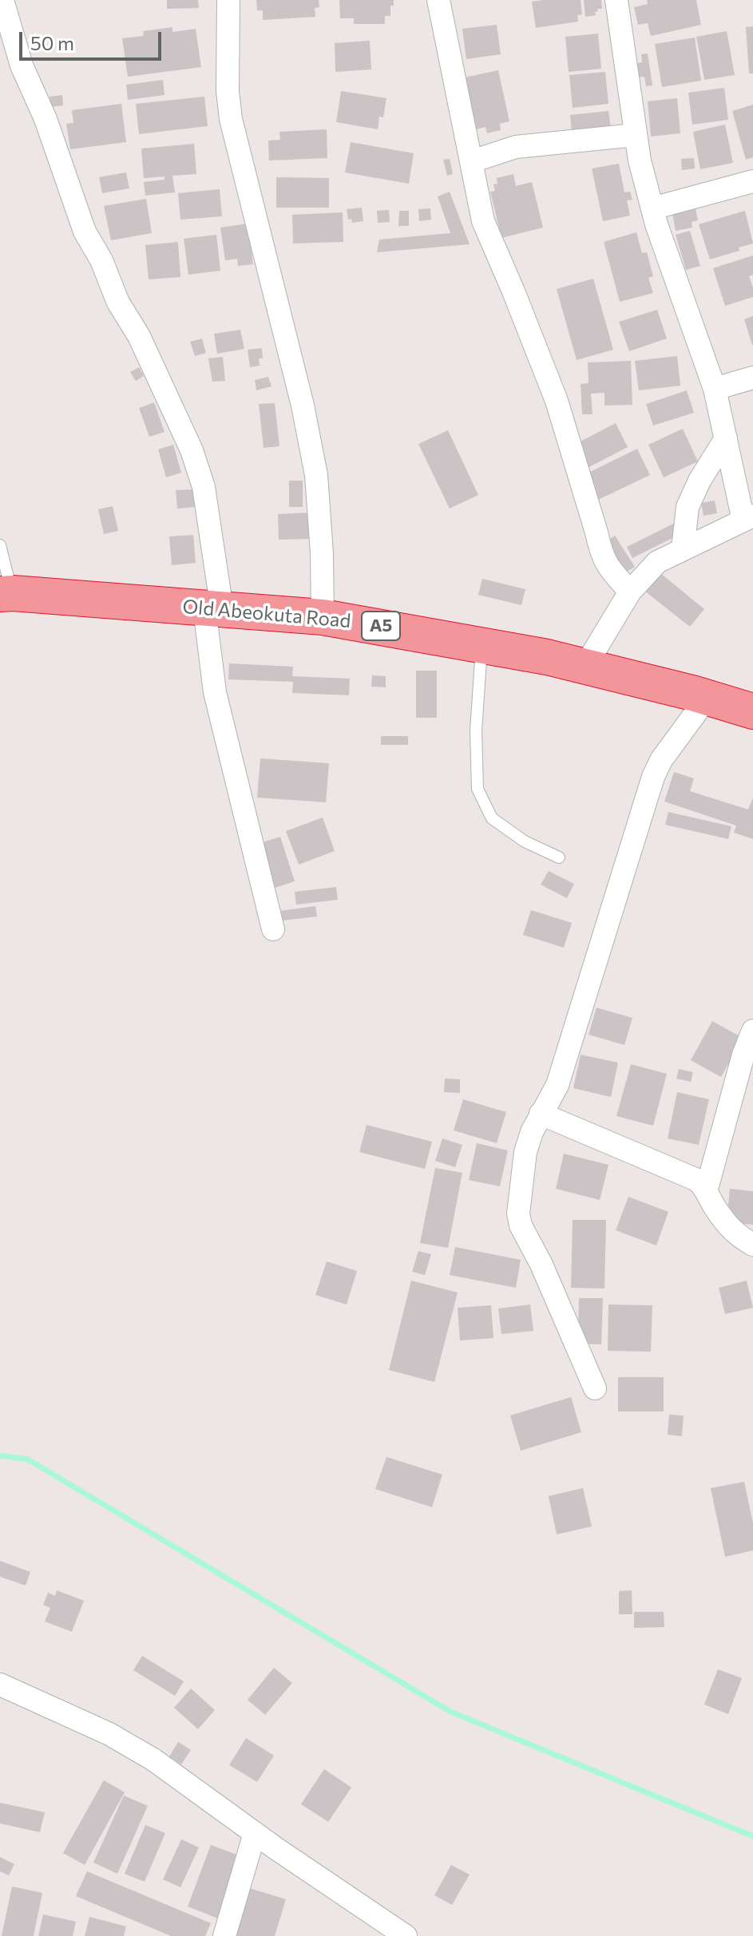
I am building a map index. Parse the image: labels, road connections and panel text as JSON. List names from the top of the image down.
{
  "streets": {
    "highway": ["Old Abeokuta Road", "A5"]
  },
  "scale_bar": "50 m"
}
